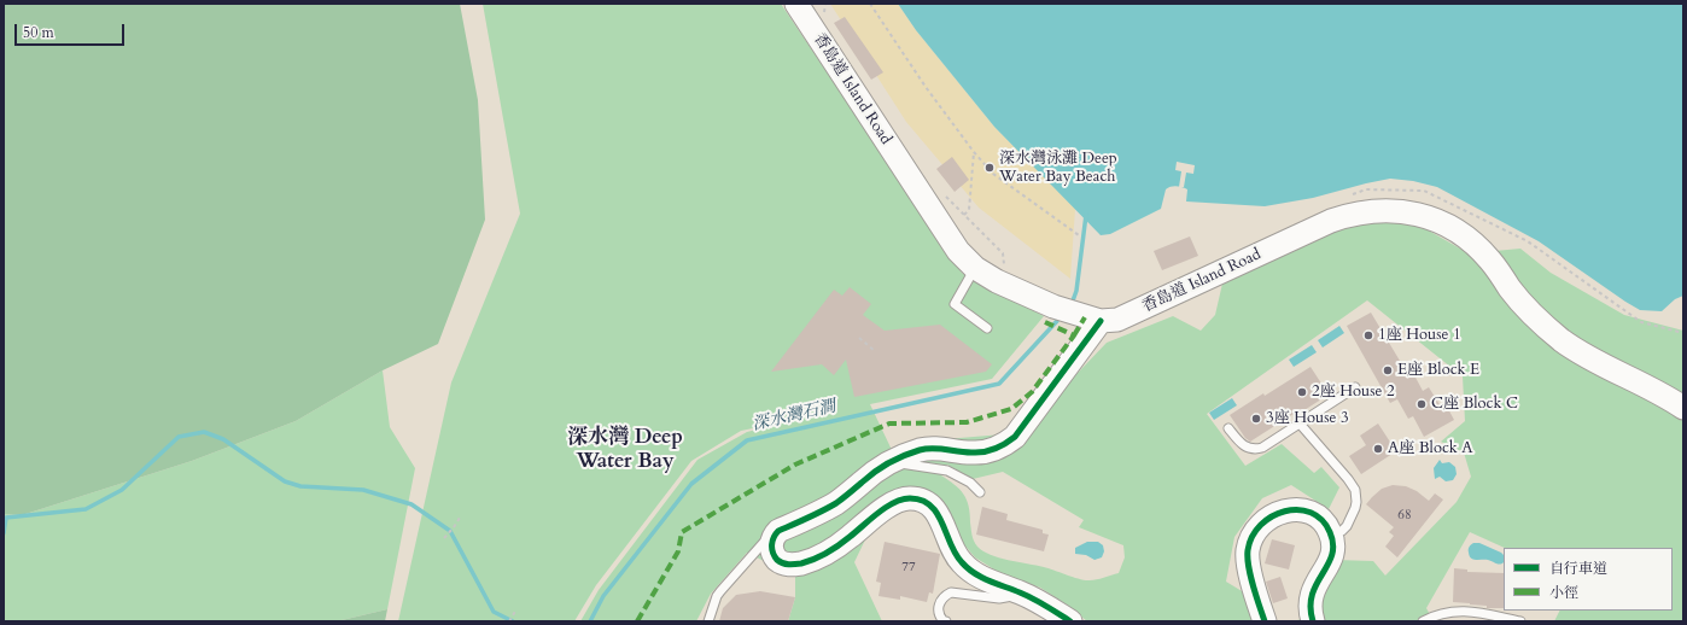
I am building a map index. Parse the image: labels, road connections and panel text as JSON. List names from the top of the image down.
{
  "streets": {
    "main road": ["香島道 Island Road"]
  },
  "districts": ["深水灣 Deep Water Bay"],
  "water": ["深水灣石澗"],
  "places": [
    "深水灣泳灘 Deep Water Bay Beach",
    "1座 House 1",
    "E座 Block E",
    "2座 House 2",
    "C座 Block C",
    "3座 House 3",
    "A座 Block A"
  ],
  "house_numbers": ["68", "77"],
  "legend": ["自行車道", "小徑"],
  "scale_bar": "50 m"
}
